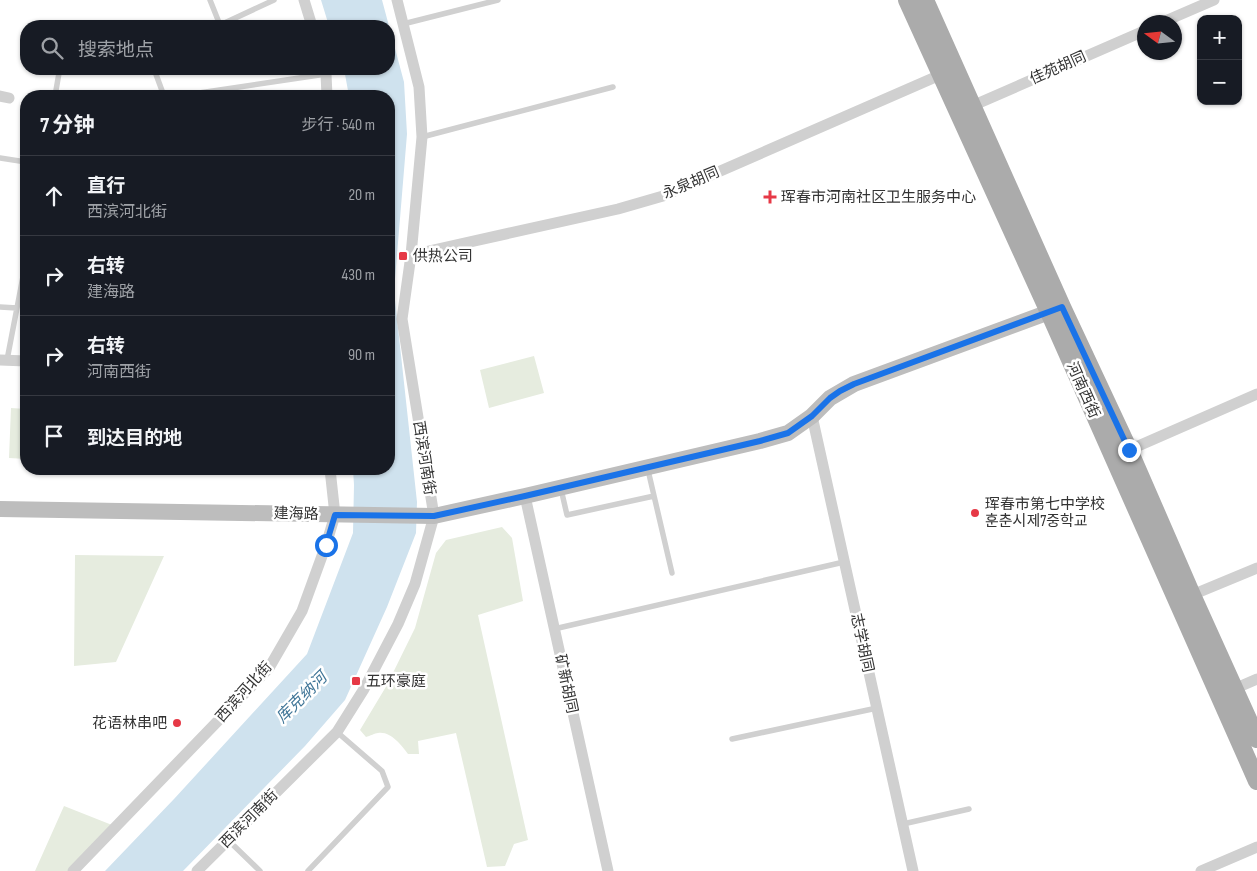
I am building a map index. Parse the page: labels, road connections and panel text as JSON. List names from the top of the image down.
{
  "streets": {
    "main road": ["河南西街"],
    "street": [
      "佳苑胡同",
      "永泉胡同",
      "西滨河南街",
      "建海路",
      "志学胡同",
      "矿新胡同",
      "西滨河北街"
    ]
  },
  "crossings": [
    ["佳苑胡同", "河南西街"],
    ["永泉胡同", "河南西街"],
    ["永泉胡同", "西滨河南街"],
    ["河南西街", "建海路"],
    ["西滨河南街", "建海路"],
    ["建海路", "志学胡同"],
    ["建海路", "矿新胡同"],
    ["建海路", "西滨河北街"]
  ],
  "water": ["库克纳河"],
  "places": {
    "health": ["珲春市河南社区卫生服务中心"],
    "transit": ["供热公司", "五环豪庭"],
    "other": ["珲春市第七中学校 훈춘시제7중학교", "花语林串吧"]
  },
  "north": "left",
  "page": {
    "map_buttons": ["+", "−"],
    "search": "搜索地点",
    "heading": ["7 分钟", "步行 · 540 m"],
    "list": [
      ["直行", "西滨河北街", "20 m"],
      ["右转", "建海路", "430 m"],
      ["右转", "河南西街", "90 m"],
      "到达目的地"
    ]
  }
}
